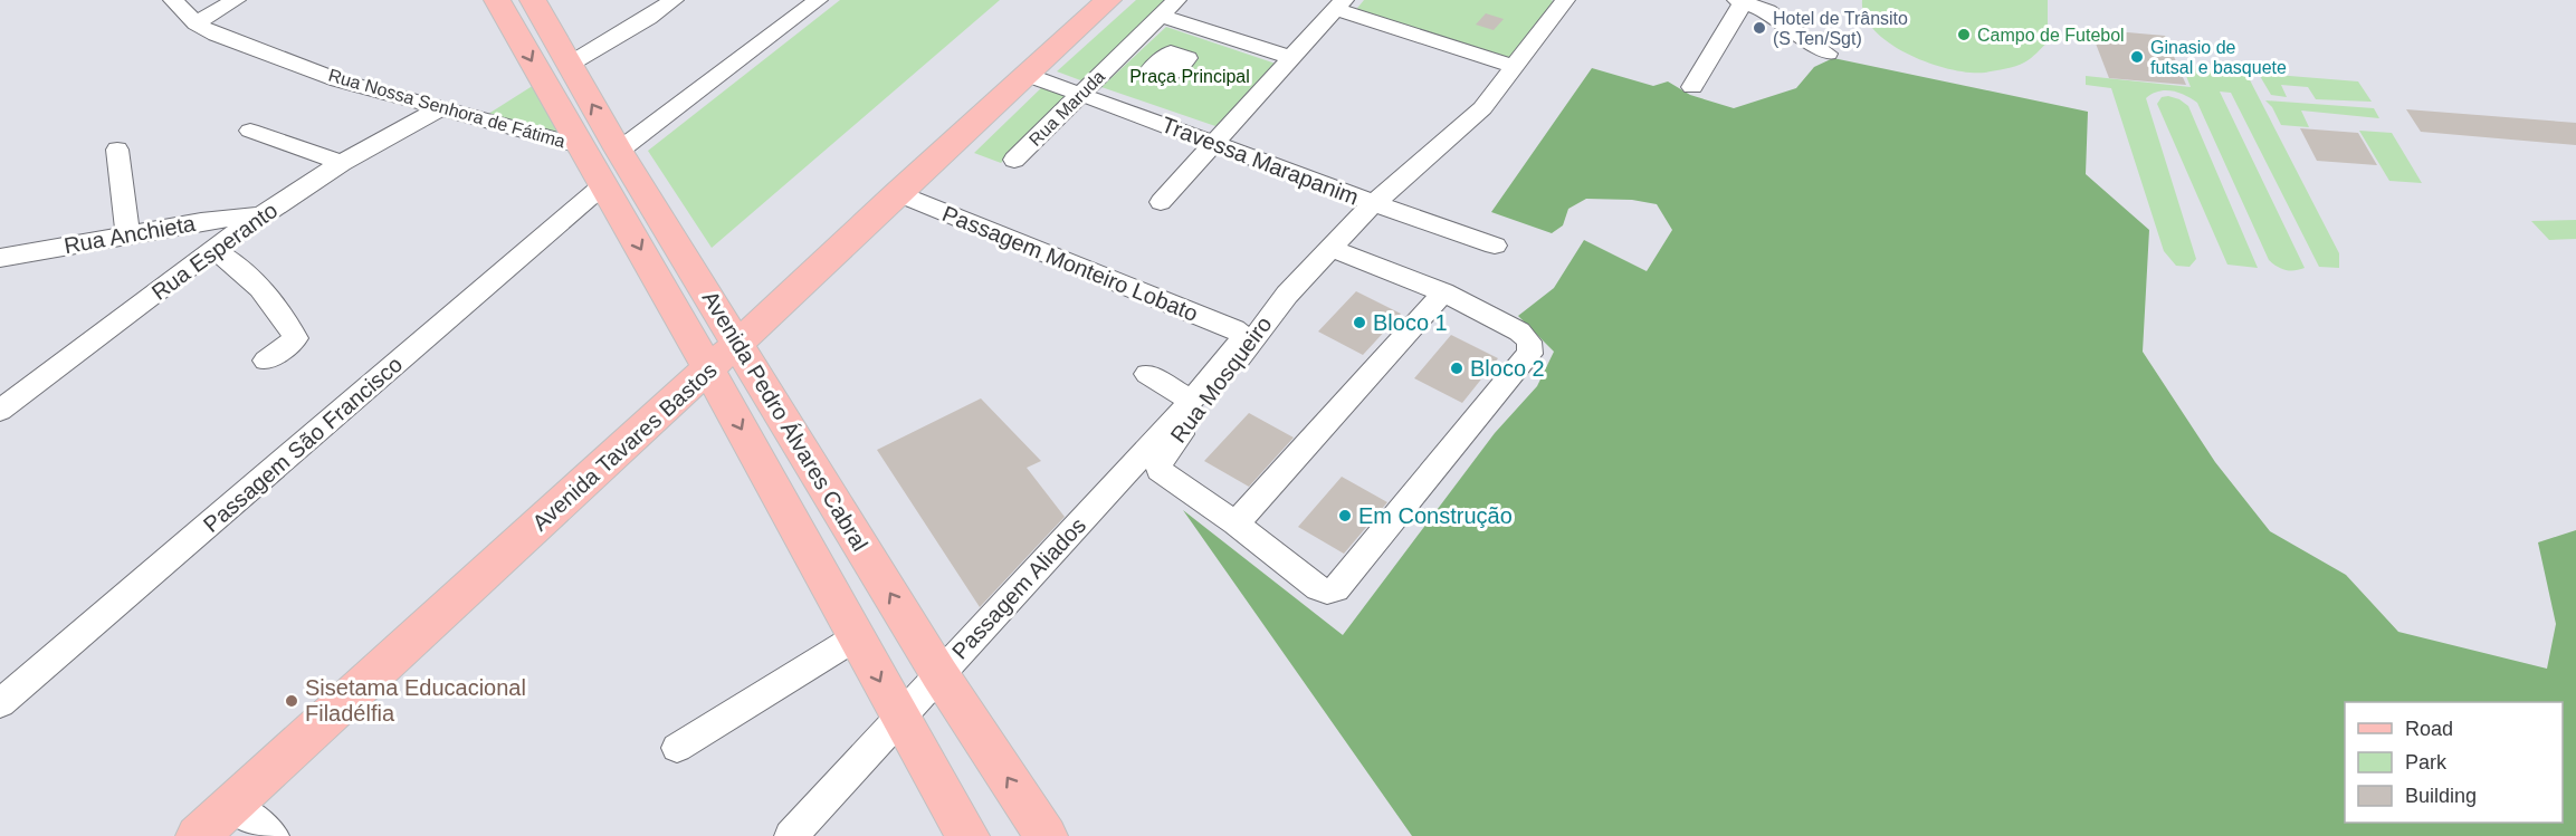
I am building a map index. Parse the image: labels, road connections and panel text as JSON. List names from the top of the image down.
{
  "streets": {
    "main road": ["Avenida Pedro Álvares Cabral", "Avenida Tavares Bastos"],
    "street": [
      "Rua Nossa Senhora de Fátima",
      "Rua Maruda",
      "Travessa Marapanim",
      "Rua Anchieta",
      "Rua Esperanto",
      "Passagem Monteiro Lobato",
      "Rua Mosqueiro",
      "Passagem São Francisco",
      "Passagem Aliados"
    ]
  },
  "crossings": [
    ["Rua Nossa Senhora de Fátima", "Rua Esperanto"],
    ["Rua Nossa Senhora de Fátima", "Avenida Pedro Álvares Cabral"],
    ["Rua Maruda", "Travessa Marapanim"],
    ["Travessa Marapanim", "Rua Mosqueiro"],
    ["Travessa Marapanim", "Avenida Tavares Bastos"],
    ["Rua Anchieta", "Rua Esperanto"],
    ["Passagem Monteiro Lobato", "Avenida Tavares Bastos"],
    ["Passagem Monteiro Lobato", "Passagem Aliados"],
    ["Avenida Pedro Álvares Cabral", "Passagem São Francisco"],
    ["Avenida Pedro Álvares Cabral", "Avenida Tavares Bastos"],
    ["Avenida Pedro Álvares Cabral", "Passagem Aliados"]
  ],
  "parks": ["Praça Principal"],
  "places": [
    "Hotel de Trânsito (S Ten/Sgt)",
    "Campo de Futebol",
    "Ginasio de futsal e basquete",
    "Bloco 1",
    "Bloco 2",
    "Em Construção",
    "Sisetama Educacional Filadélfia"
  ],
  "legend": ["Road", "Park", "Building"]
}
